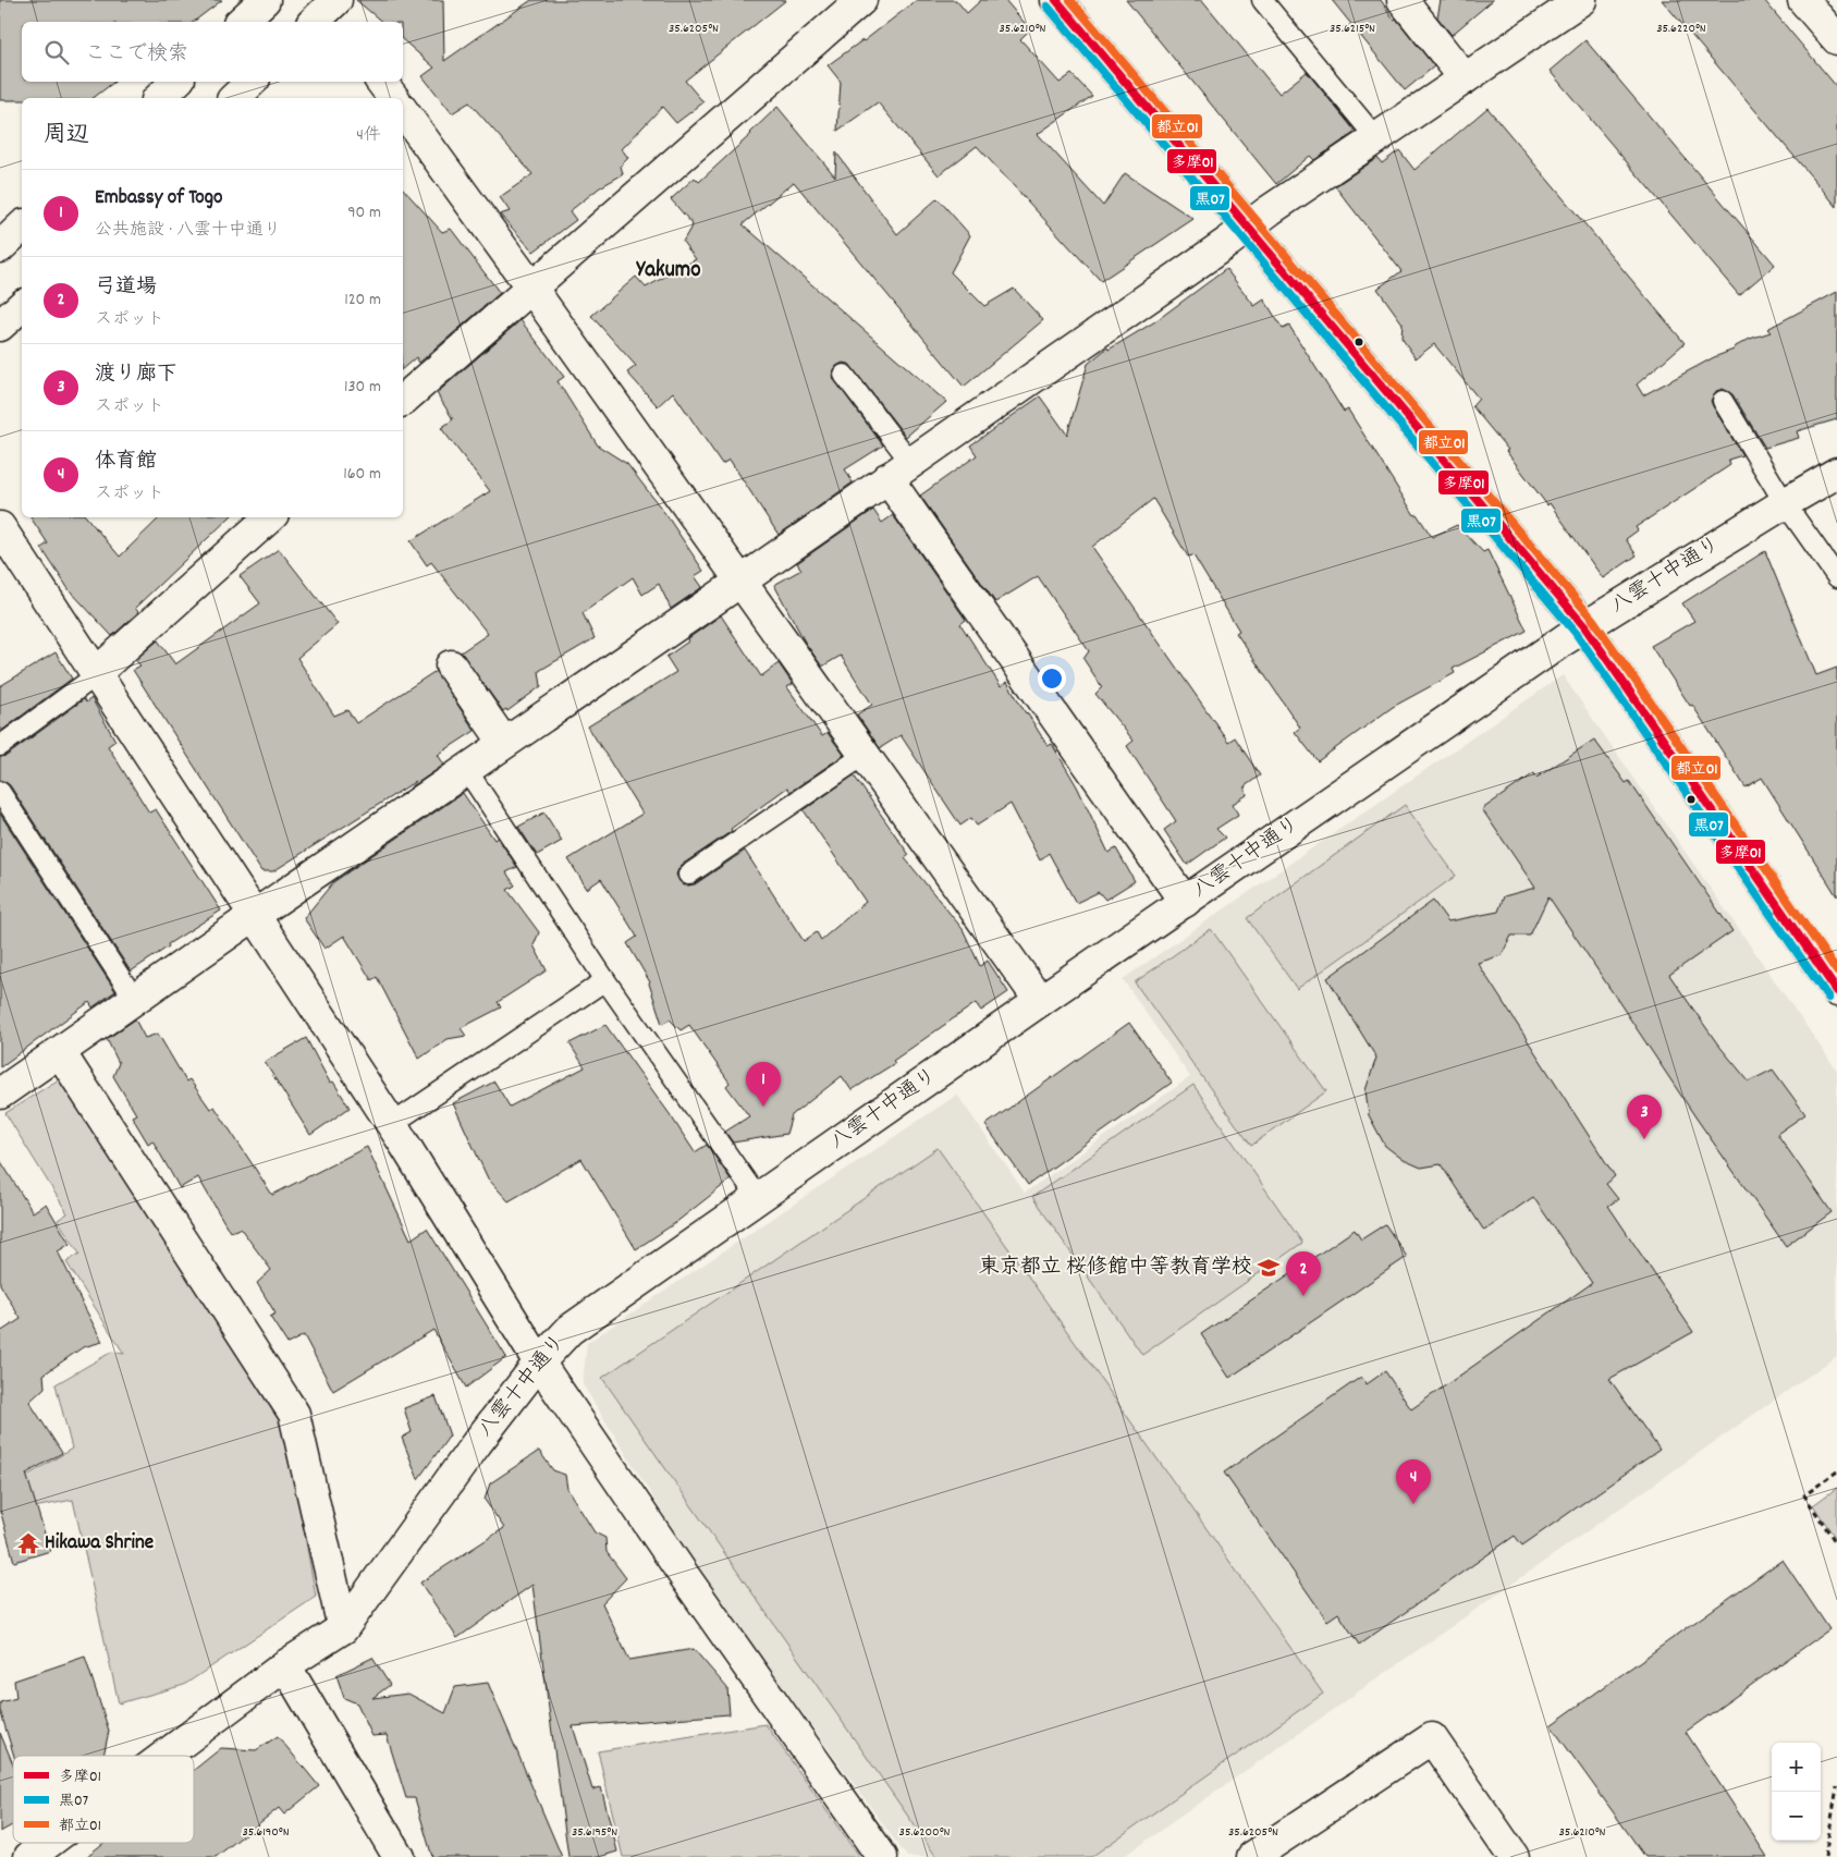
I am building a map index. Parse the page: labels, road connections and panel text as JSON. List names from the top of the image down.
{
  "streets": {
    "street": ["八雲十中通り"]
  },
  "districts": ["Yakumo"],
  "places": {
    "school or university": ["東京都立 桜修館中等教育学校"],
    "temple": ["Hikawa Shrine"]
  },
  "lines": ["transit line 多摩01", "transit line 都立01", "transit line 黒07"],
  "legend": ["多摩01", "黒07", "都立01"],
  "page": {
    "search": "ここで検索",
    "heading": ["周辺", "4件"],
    "list": [
      {
        "mark": "1",
        "name": "Embassy of Togo",
        "note": "公共施設 · 八雲十中通り",
        "value": "90 m"
      },
      {
        "mark": "2",
        "name": "弓道場",
        "note": "スポット",
        "value": "120 m"
      },
      {
        "mark": "3",
        "name": "渡り廊下",
        "note": "スポット",
        "value": "130 m"
      },
      {
        "mark": "4",
        "name": "体育館",
        "note": "スポット",
        "value": "160 m"
      }
    ],
    "pins": [
      "1",
      "3",
      "2",
      "4"
    ],
    "map_buttons": ["+", "−"]
  },
  "coordinates": [
    "35.6205°N",
    "35.6210°N",
    "35.6215°N",
    "35.6220°N",
    "35.6190°N",
    "35.6195°N",
    "35.6200°N"
  ]
}
